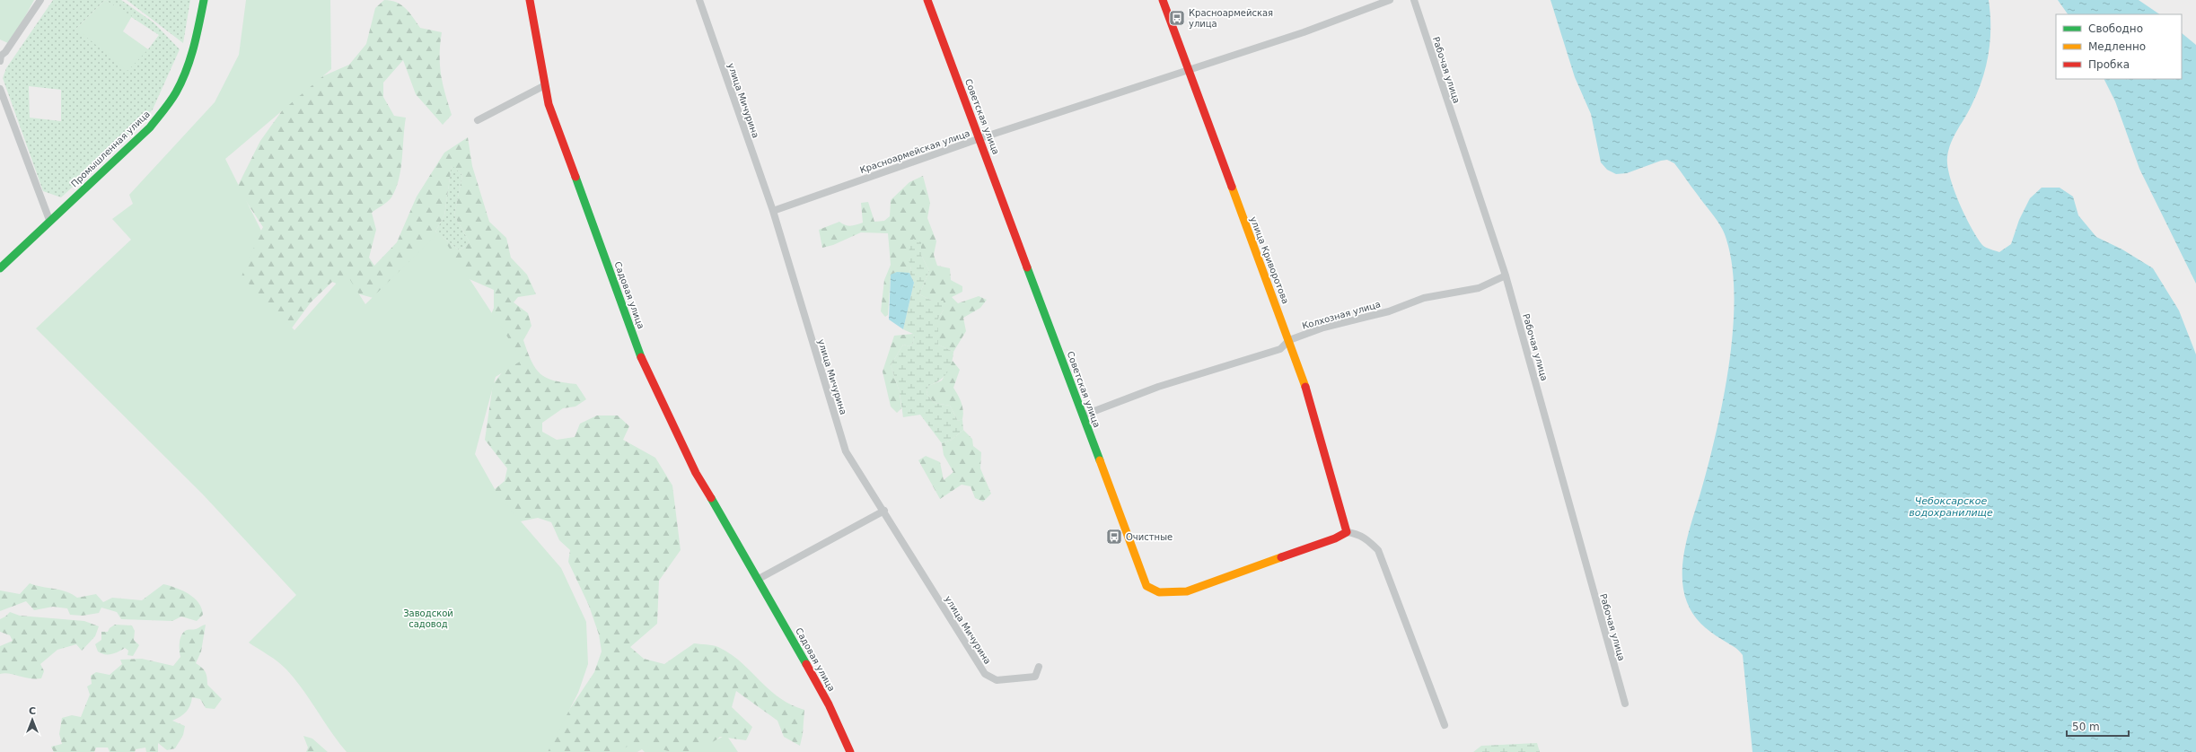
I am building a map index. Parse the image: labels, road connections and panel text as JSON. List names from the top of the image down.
{
  "streets": {
    "street": [
      "Рабочая улица",
      "улица Мичурина",
      "Советская улица",
      "Промышленная улица",
      "Красноармейская улица",
      "улица Криворотова",
      "Садовая улица",
      "Колхозная улица"
    ]
  },
  "crossings": [
    ["Рабочая улица", "Колхозная улица"],
    ["улица Мичурина", "Красноармейская улица"],
    ["Советская улица", "Красноармейская улица"],
    ["Советская улица", "улица Криворотова"],
    ["Советская улица", "Колхозная улица"],
    ["Красноармейская улица", "улица Криворотова"],
    ["улица Криворотова", "Колхозная улица"]
  ],
  "water": ["Чебоксарское водохранилище"],
  "parks": ["Заводской садовод"],
  "places": {
    "bus stop": ["Красноармейская улица", "Очистные"]
  },
  "legend": ["Свободно", "Медленно", "Пробка"],
  "scale_bar": "50 m",
  "north": "top"
}
